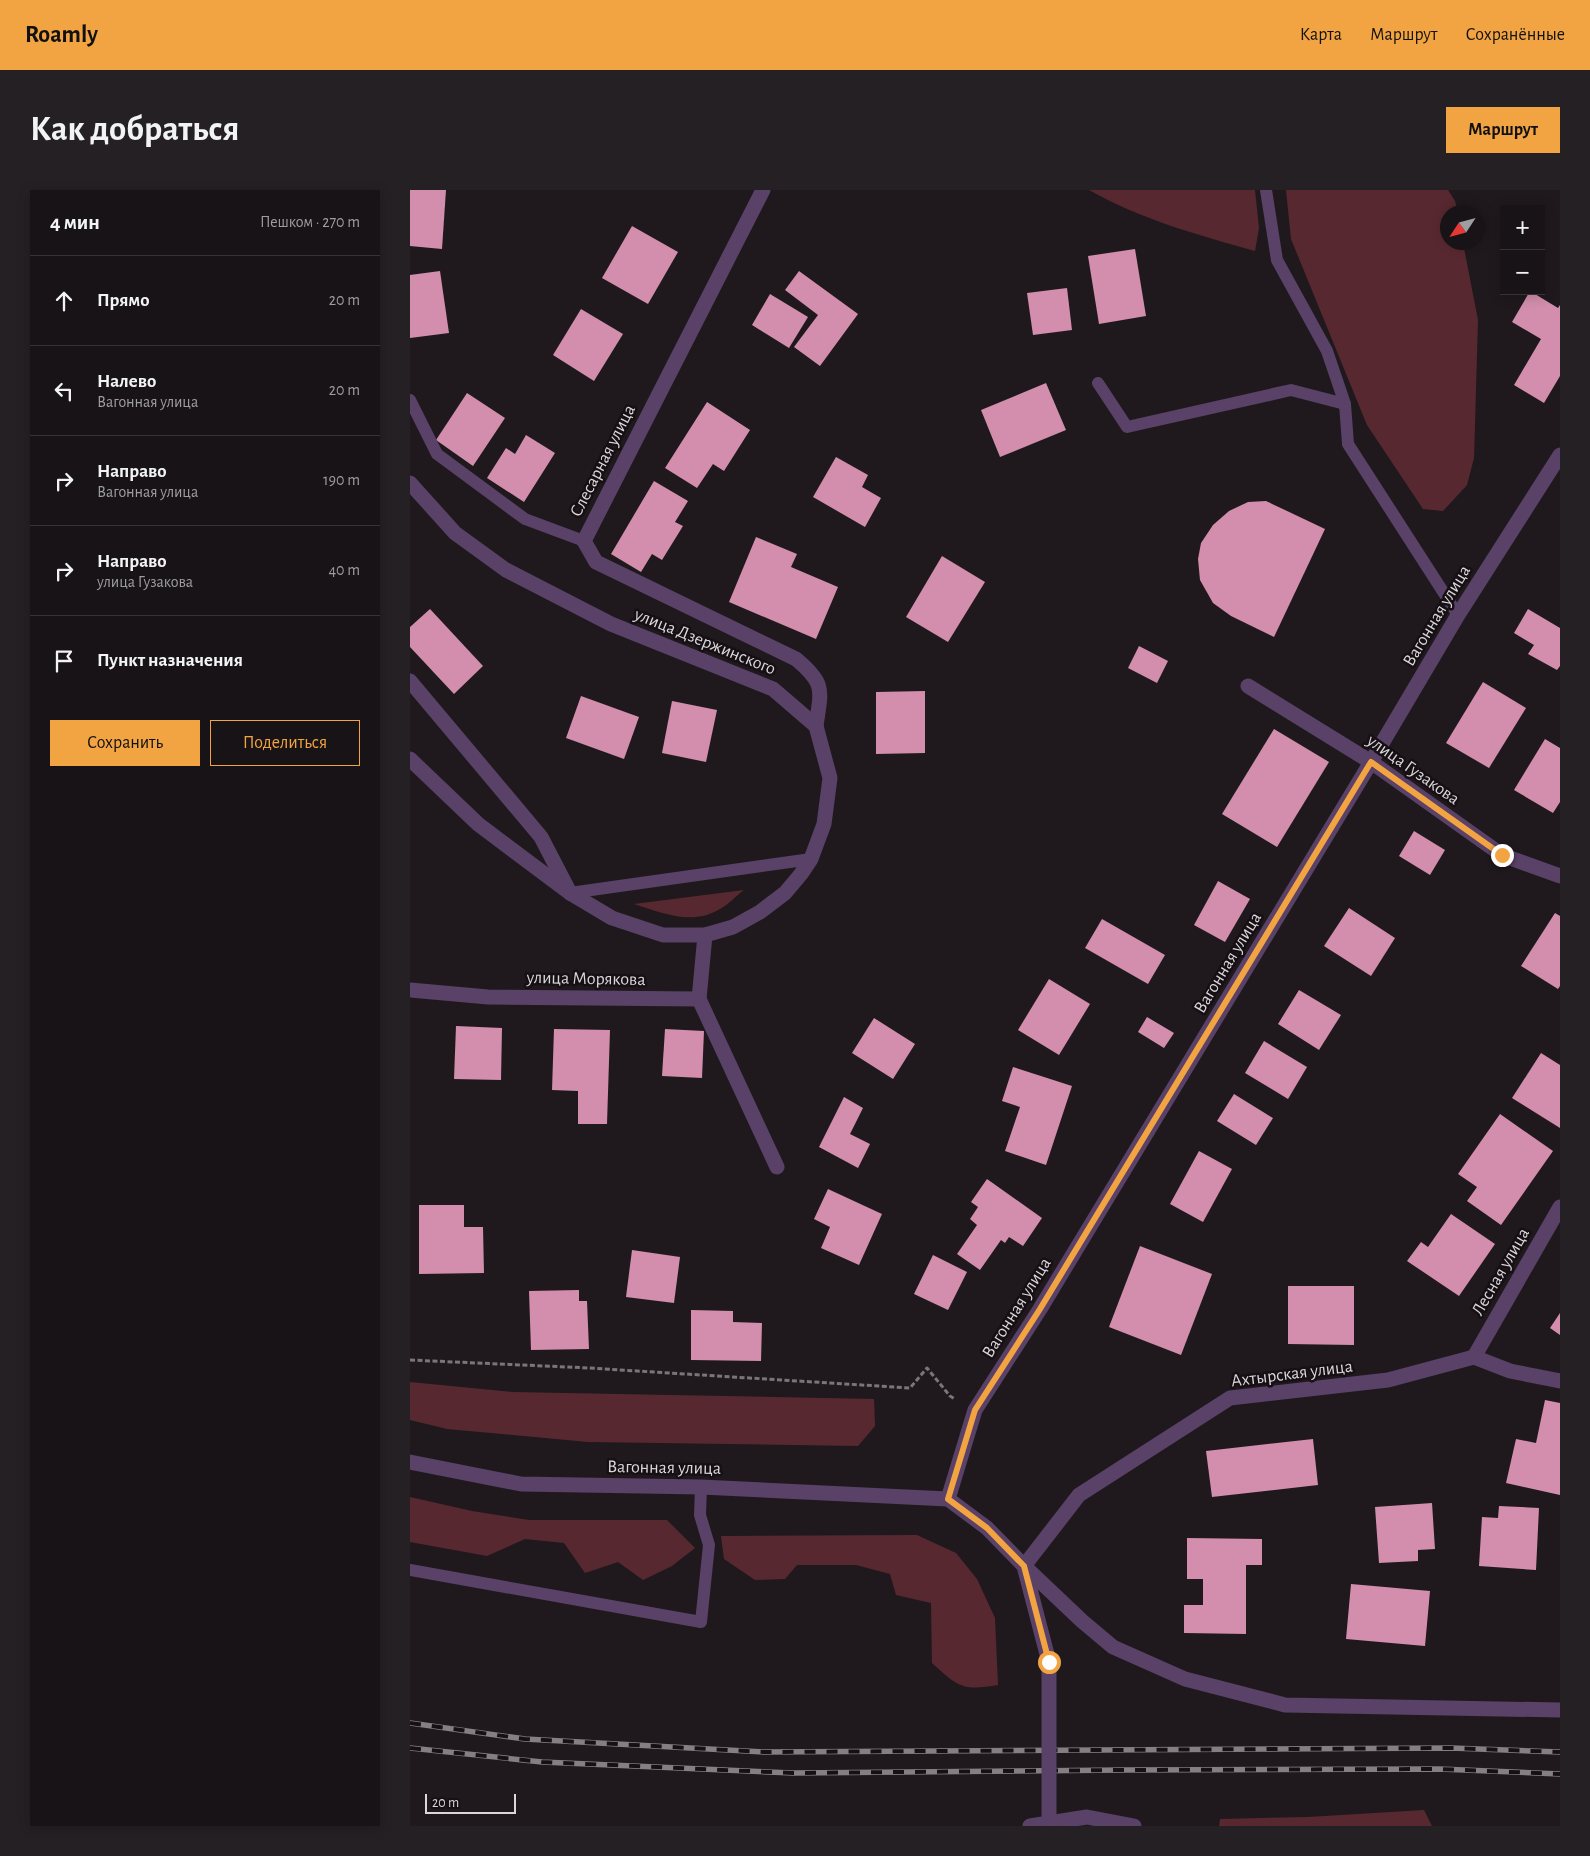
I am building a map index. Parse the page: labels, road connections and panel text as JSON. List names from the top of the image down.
{
  "streets": {
    "street": [
      "Слесарная улица",
      "Вагонная улица",
      "улица Дзержинского",
      "улица Гузакова",
      "улица Морякова",
      "Лесная улица",
      "Ахтырская улица"
    ]
  },
  "crossings": [
    ["Слесарная улица", "улица Дзержинского"],
    ["Вагонная улица", "улица Гузакова"],
    ["Лесная улица", "Ахтырская улица"]
  ],
  "scale_bar": "20 m",
  "north": "bottom left",
  "page": {
    "header": "Roamly",
    "nav": ["Карта", "Маршрут", "Сохранённые"],
    "buttons": [
      "Маршрут",
      ["Сохранить", "Поделиться"]
    ],
    "title": "Как добраться",
    "heading": ["4 мин", "Пешком · 270 m"],
    "map_buttons": ["+", "−"],
    "list": [
      ["Прямо", "20 m"],
      ["Налево", "Вагонная улица", "20 m"],
      ["Направо", "Вагонная улица", "190 m"],
      ["Направо", "улица Гузакова", "40 m"],
      "Пункт назначения"
    ],
    "scale": "20 m"
  }
}
